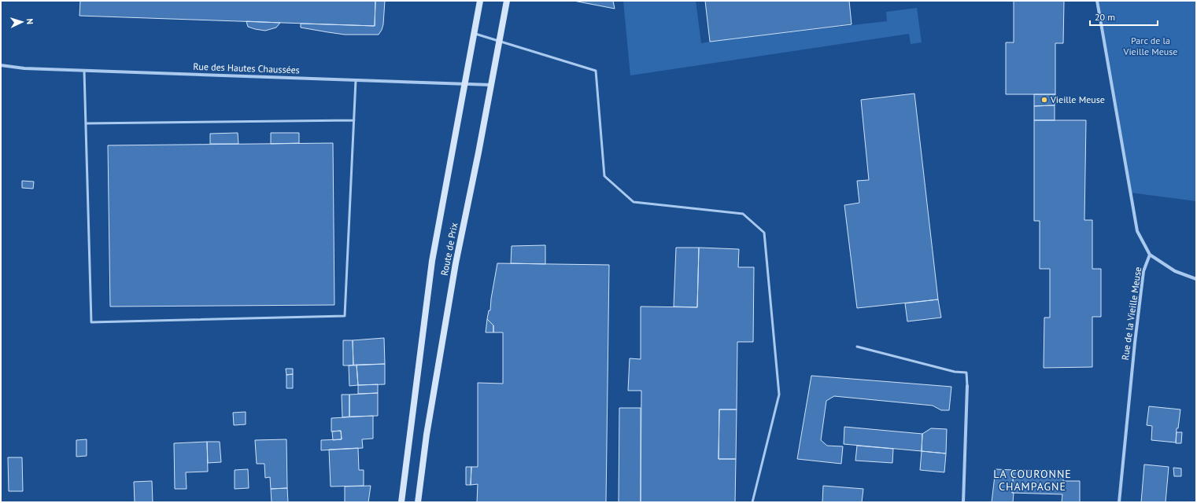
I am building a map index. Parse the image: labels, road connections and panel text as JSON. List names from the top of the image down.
{
  "streets": {
    "main road": ["Route de Prix"],
    "street": ["Rue des Hautes Chaussées", "Rue de la Vieille Meuse"]
  },
  "crossings": [
    ["Rue des Hautes Chaussées", "Route de Prix"]
  ],
  "districts": ["LA COURONNE CHAMPAGNE"],
  "parks": ["Parc de la Vieille Meuse"],
  "places": ["Vieille Meuse"],
  "scale_bar": "20 m",
  "north": "right"
}
